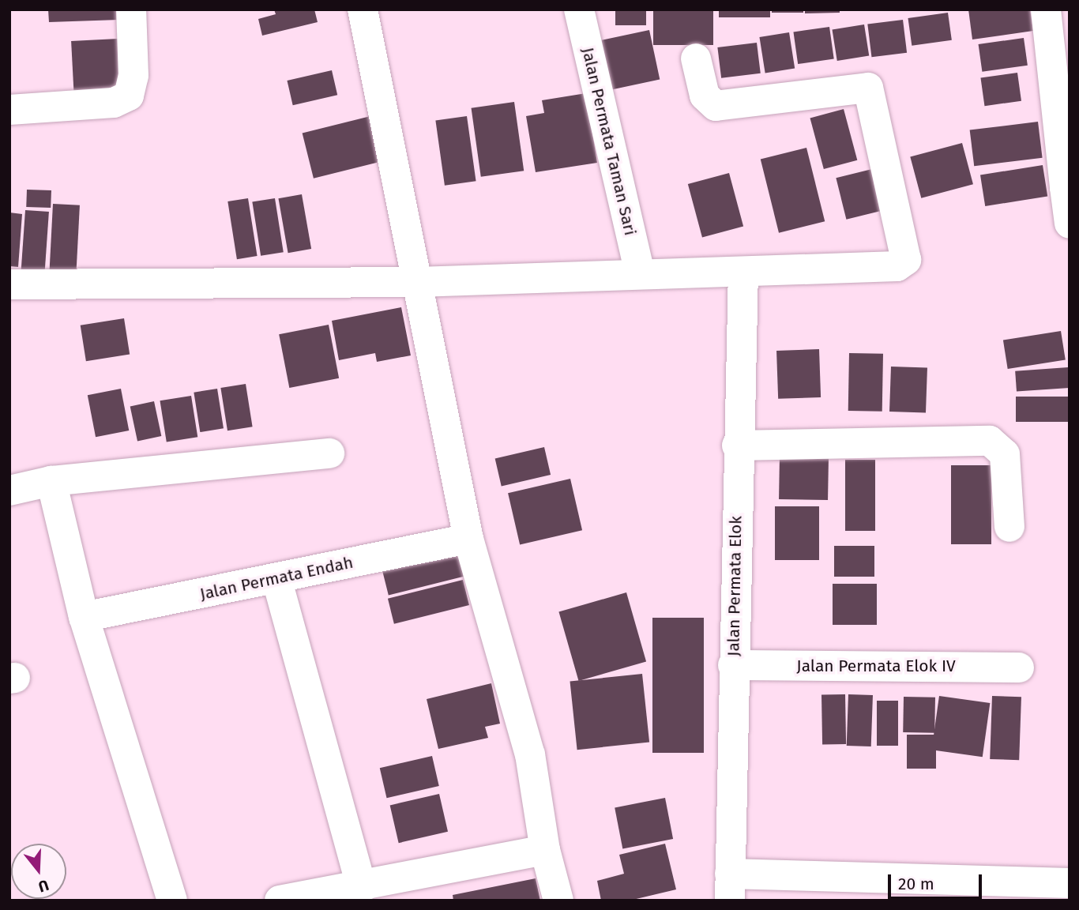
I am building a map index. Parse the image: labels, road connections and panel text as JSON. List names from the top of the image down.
{
  "streets": {
    "street": [
      "Jalan Permata Taman Sari",
      "Jalan Permata Endah",
      "Jalan Permata Elok",
      "Jalan Permata Elok IV"
    ]
  },
  "crossings": [
    ["Jalan Permata Elok", "Jalan Permata Elok IV"]
  ],
  "scale_bar": "20 m",
  "north": "bottom"
}
